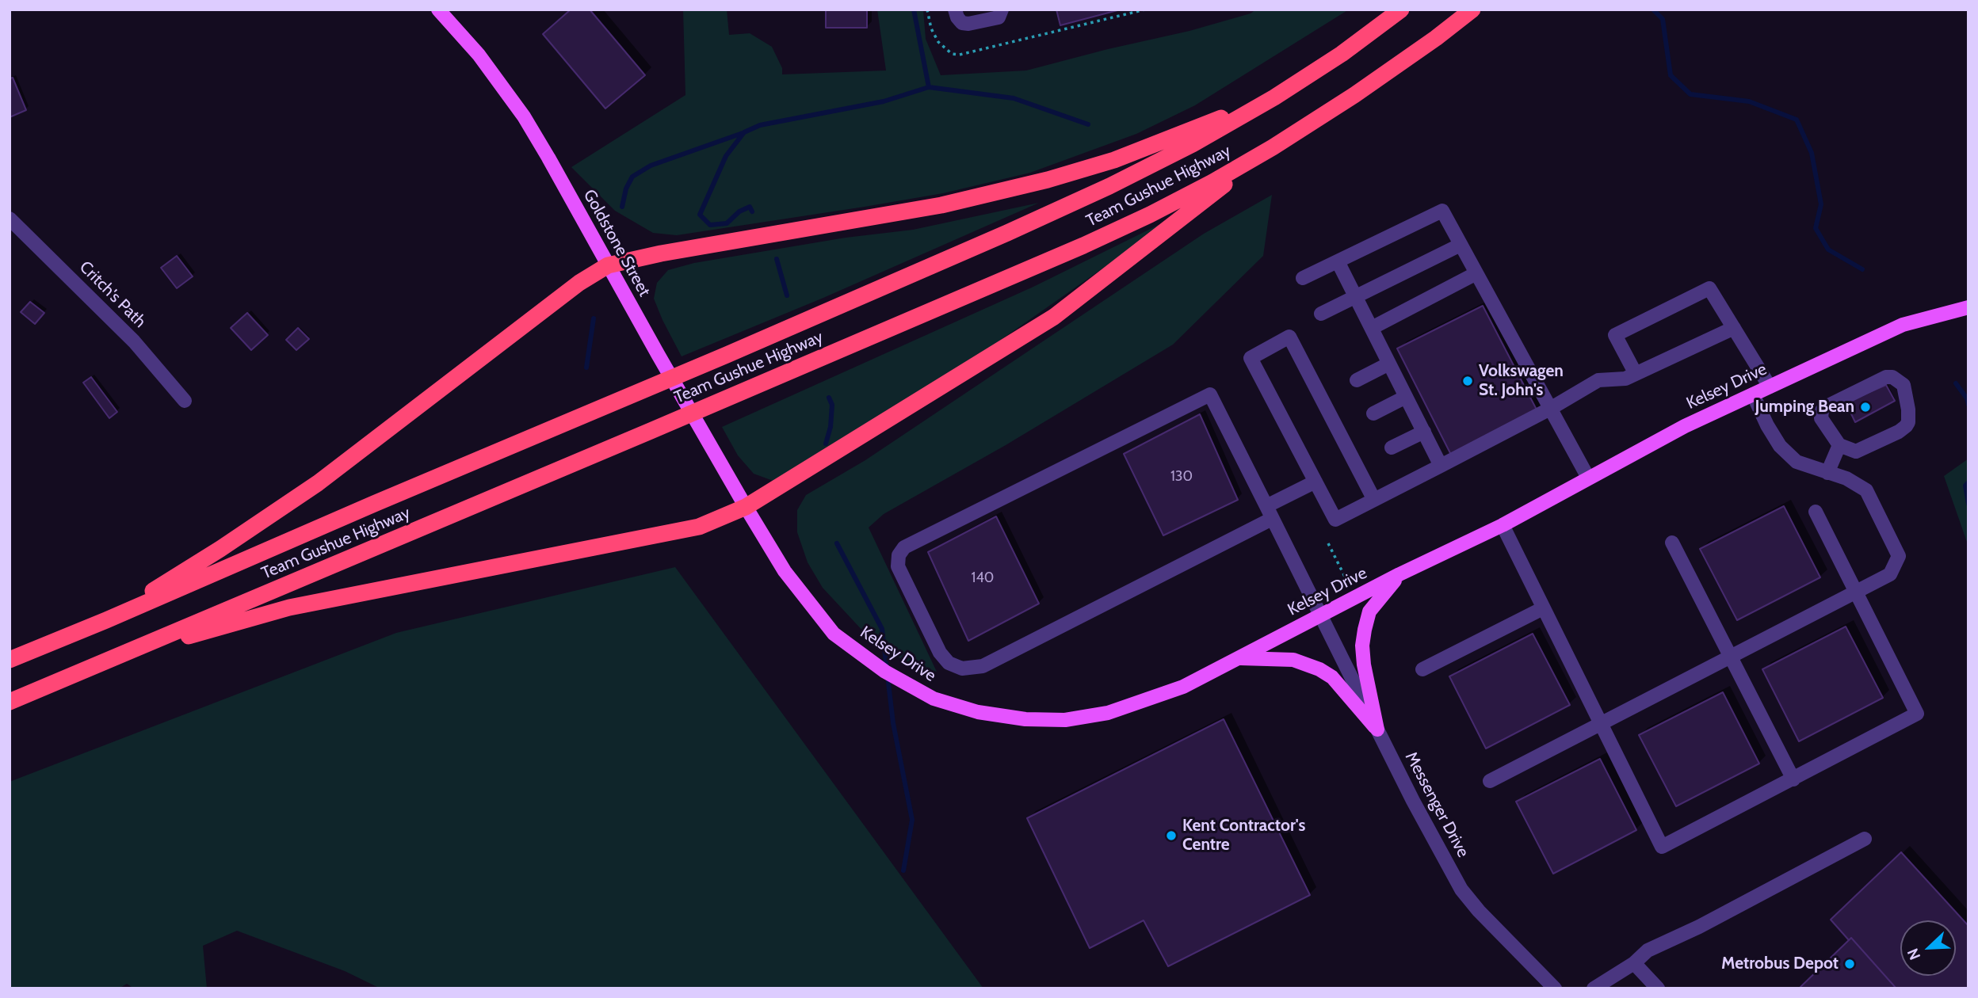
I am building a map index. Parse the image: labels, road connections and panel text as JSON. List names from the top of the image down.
{
  "streets": {
    "highway": ["Team Gushue Highway"],
    "main road": ["Goldstone Street", "Kelsey Drive"],
    "street": ["Critch's Path", "Messenger Drive"]
  },
  "crossings": [
    ["Goldstone Street", "Kelsey Drive"],
    ["Kelsey Drive", "Messenger Drive"]
  ],
  "places": [
    "Volkswagen St. John's",
    "Jumping Bean",
    "Kent Contractor's Centre",
    "Metrobus Depot"
  ],
  "house_numbers": ["130", "140"],
  "north": "bottom left"
}
